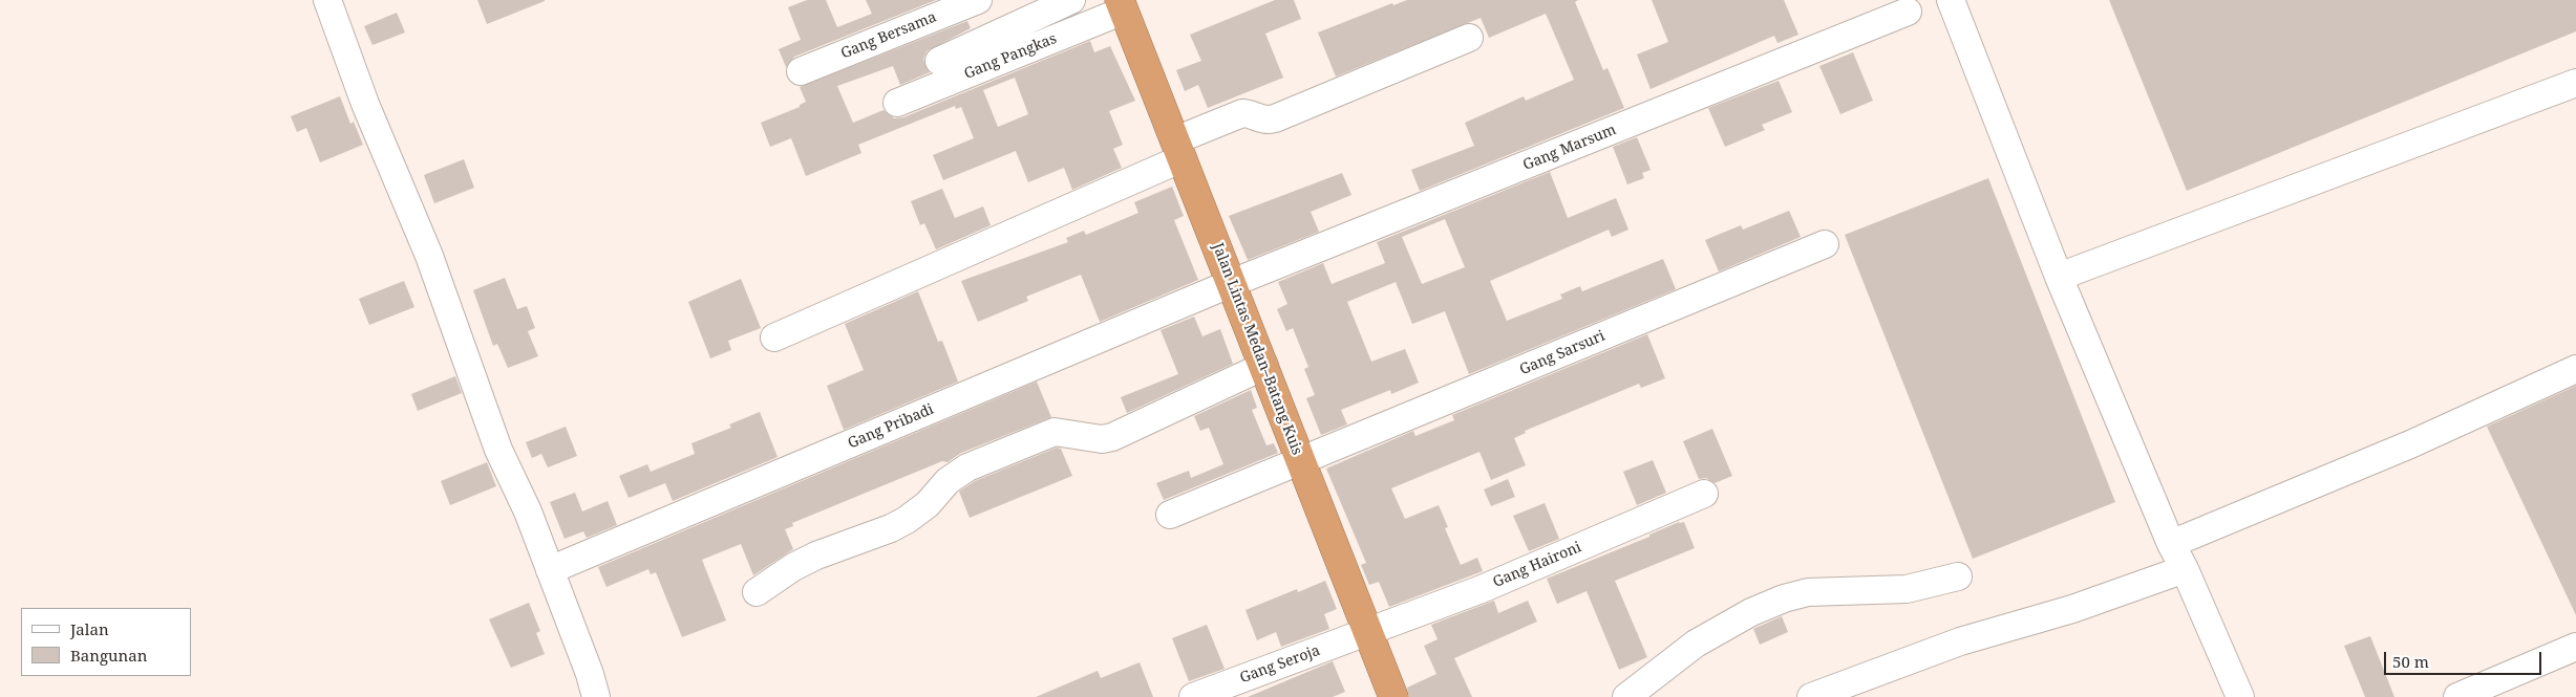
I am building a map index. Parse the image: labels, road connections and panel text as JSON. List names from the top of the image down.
{
  "streets": {
    "highway": ["Jalan Lintas Medan–Batang Kuis"],
    "street": [
      "Gang Bersama",
      "Gang Pangkas",
      "Gang Marsum",
      "Gang Sarsuri",
      "Gang Pribadi",
      "Gang Haironi",
      "Gang Seroja"
    ]
  },
  "crossings": [
    ["Gang Pangkas", "Jalan Lintas Medan–Batang Kuis"],
    ["Gang Marsum", "Jalan Lintas Medan–Batang Kuis"],
    ["Gang Marsum", "Gang Pribadi"],
    ["Jalan Lintas Medan–Batang Kuis", "Gang Sarsuri"],
    ["Jalan Lintas Medan–Batang Kuis", "Gang Pribadi"],
    ["Jalan Lintas Medan–Batang Kuis", "Gang Haironi"],
    ["Jalan Lintas Medan–Batang Kuis", "Gang Seroja"],
    ["Gang Haironi", "Gang Seroja"]
  ],
  "legend": ["Jalan", "Bangunan"],
  "scale_bar": "50 m"
}
